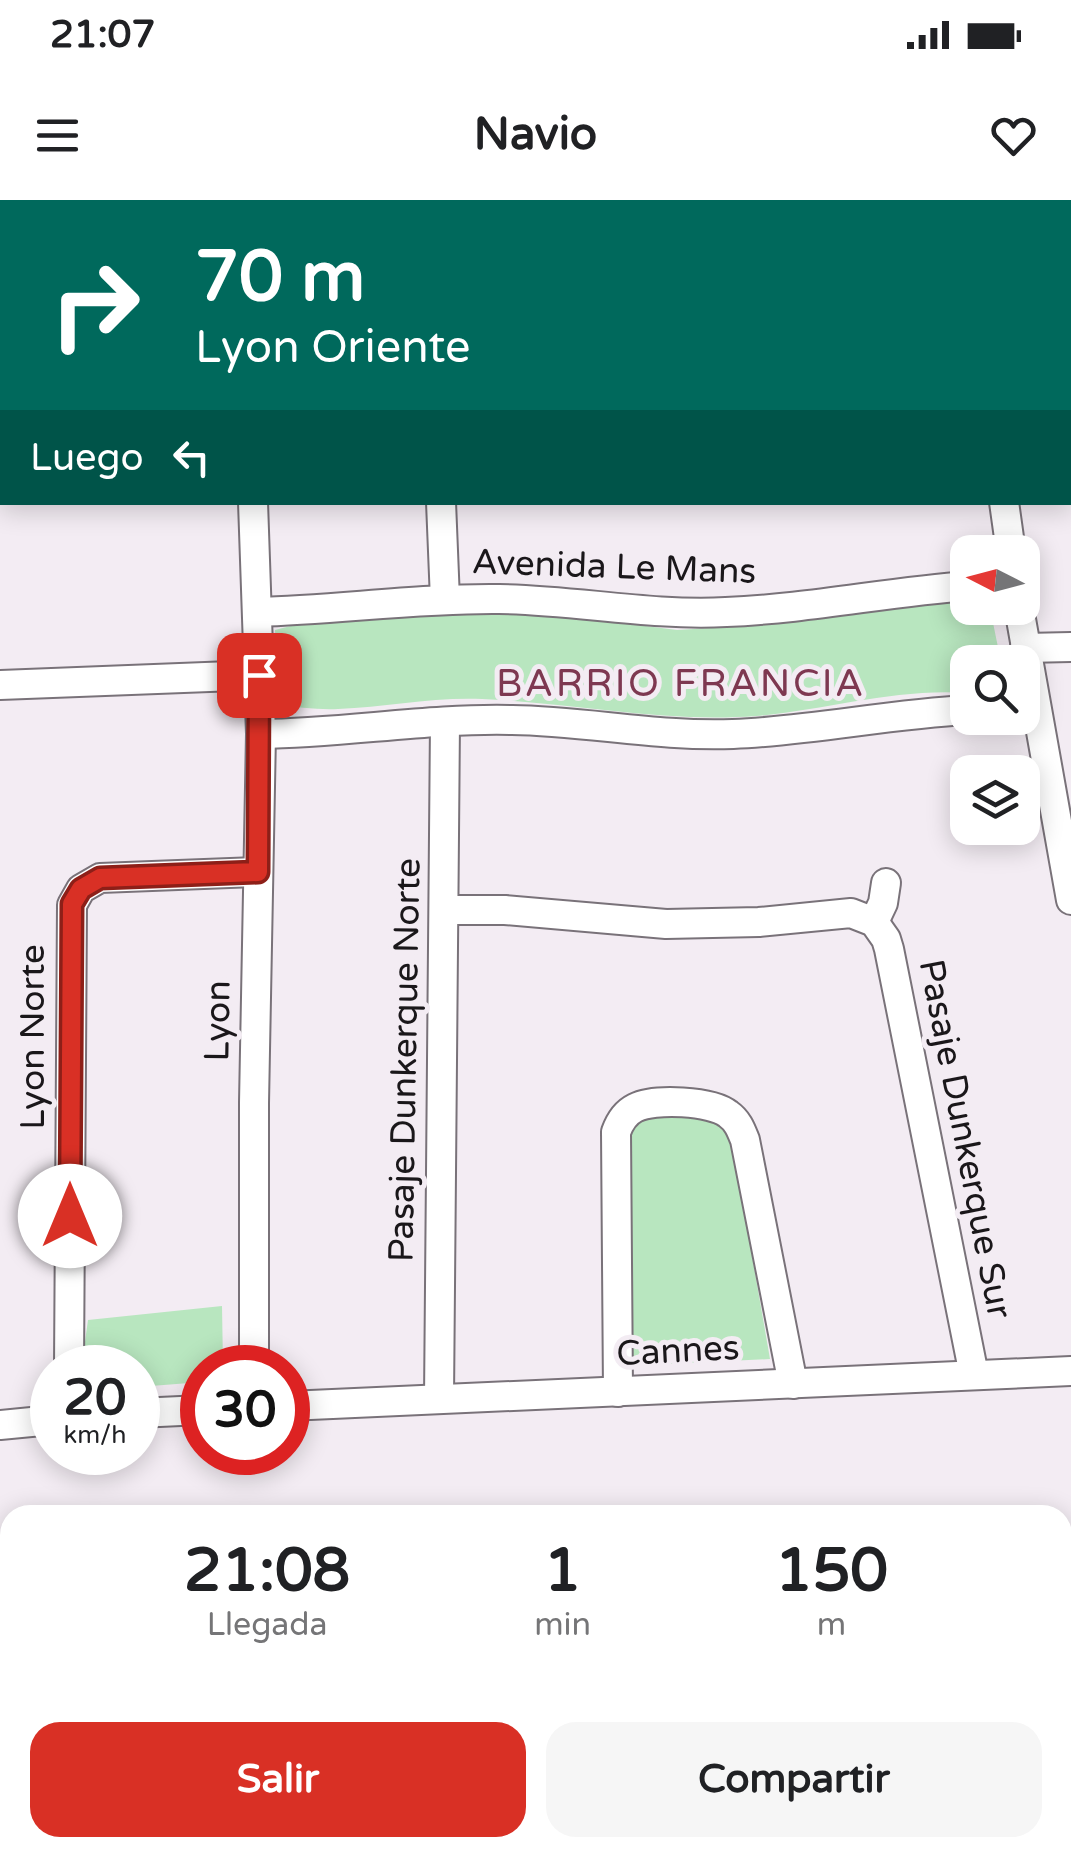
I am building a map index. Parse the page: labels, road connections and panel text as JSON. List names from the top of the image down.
{
  "streets": {
    "street": [
      "Avenida Le Mans",
      "Lyon",
      "Lyon Norte",
      "Pasaje Dunkerque Norte",
      "Pasaje Dunkerque Sur",
      "Cannes"
    ]
  },
  "crossings": [
    ["Avenida Le Mans", "Lyon"],
    ["Lyon", "Lyon Norte"],
    ["Pasaje Dunkerque Norte", "Cannes"],
    ["Pasaje Dunkerque Sur", "Cannes"]
  ],
  "districts": ["BARRIO FRANCIA"],
  "north": "left",
  "page": {
    "status": "21:07",
    "header": "Navio",
    "turn": ["70 m", "Lyon Oriente"],
    "then": "Luego",
    "speed": "20 km/h",
    "limit": "30",
    "eta": [
      "21:08",
      "Llegada",
      "1",
      "min",
      "150",
      "m"
    ],
    "buttons": ["Salir", "Compartir"]
  }
}
